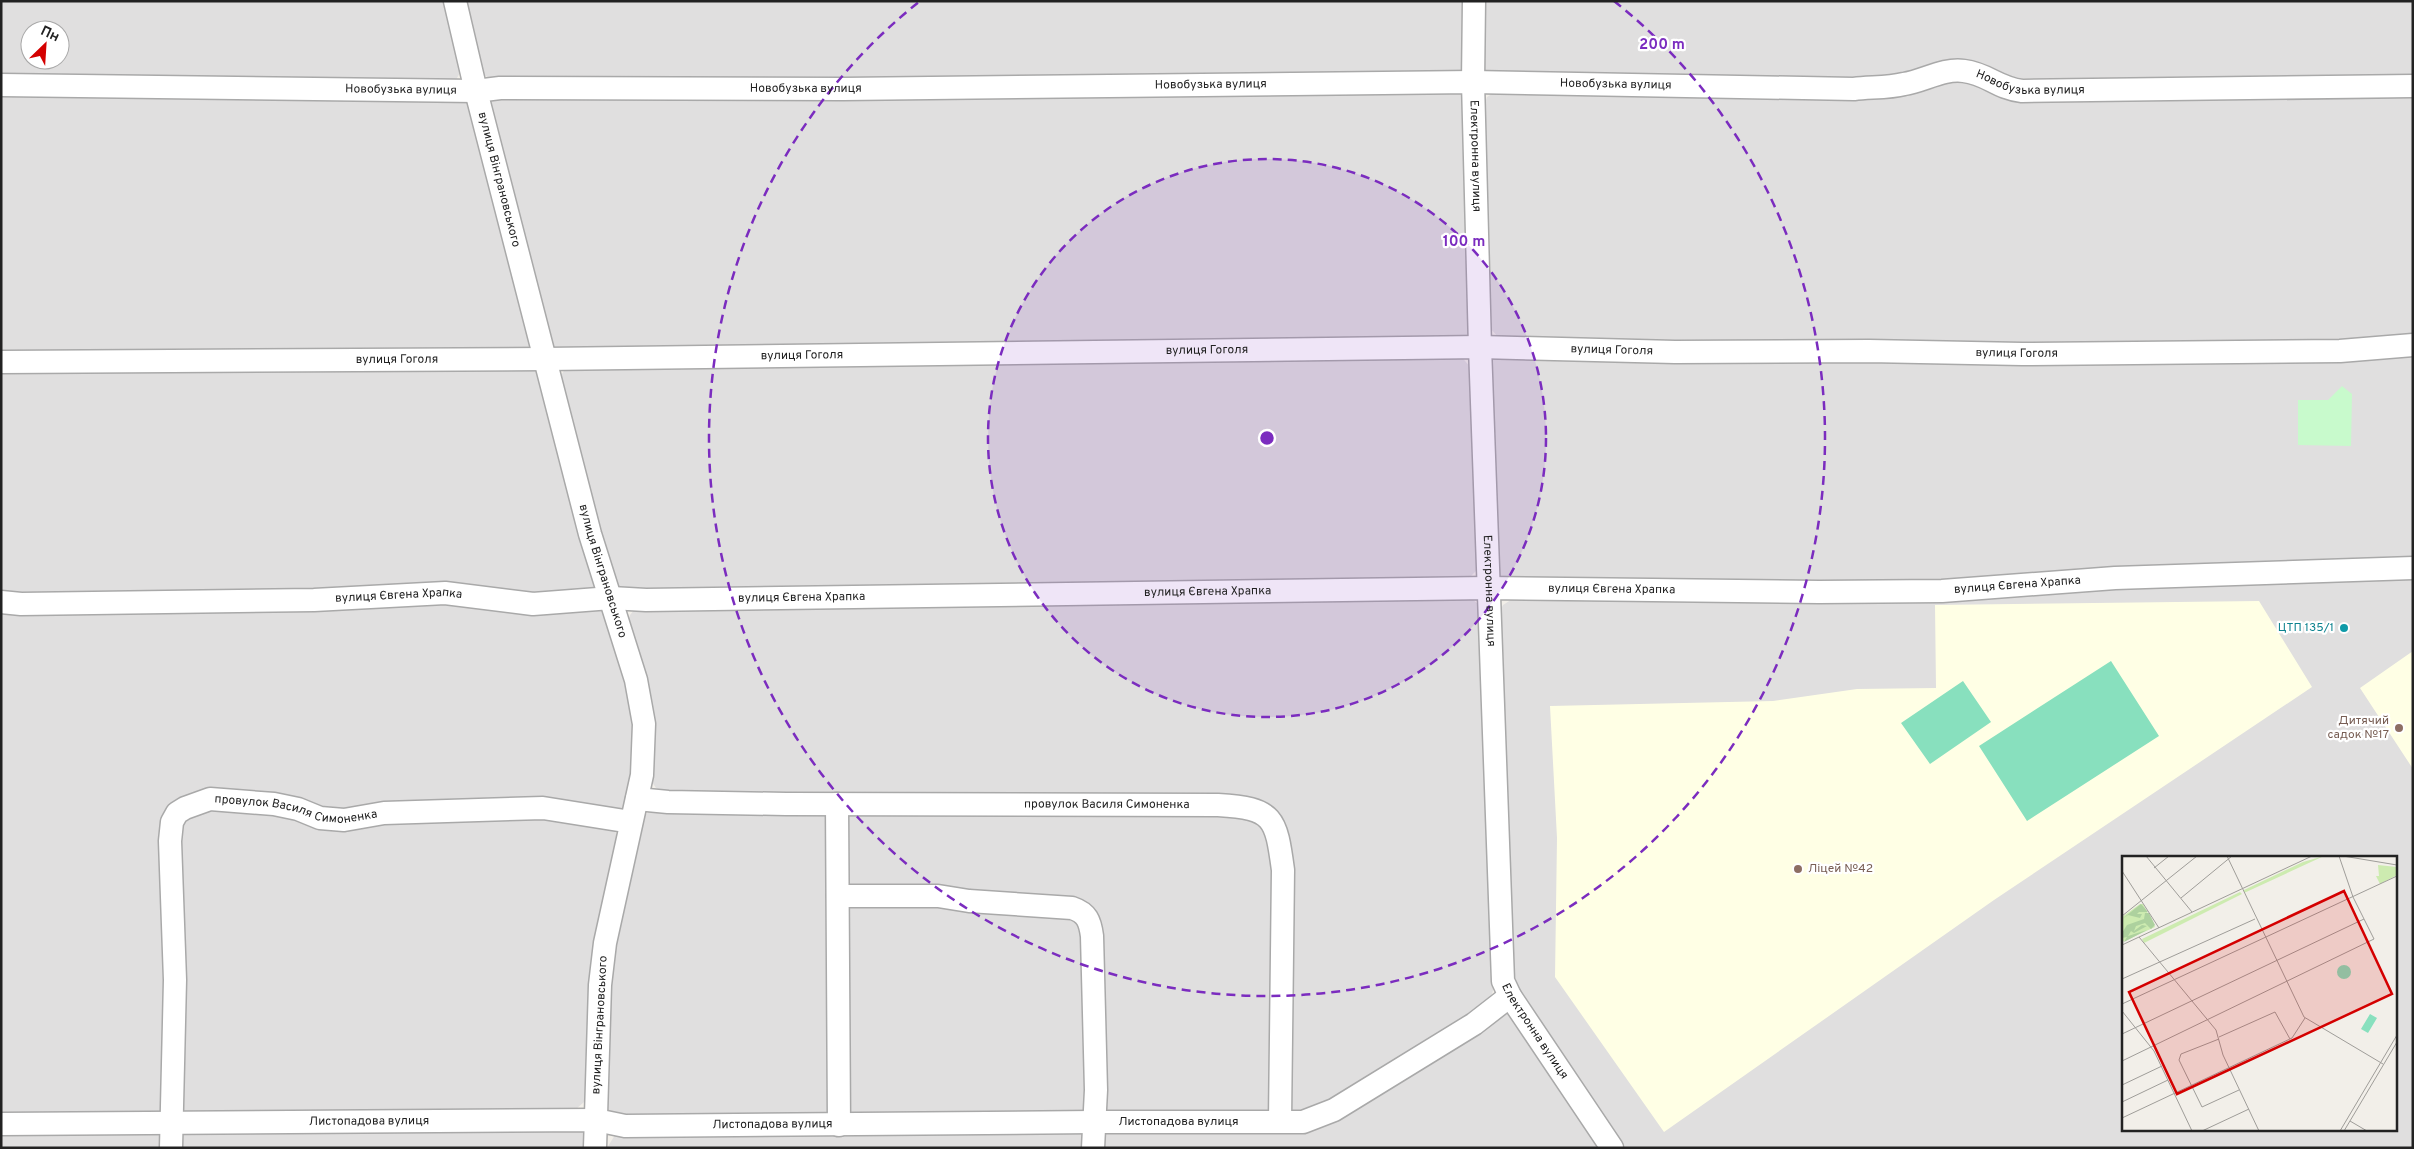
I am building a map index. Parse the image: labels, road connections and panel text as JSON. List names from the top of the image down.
{
  "streets": {
    "street": [
      "Новобузька вулиця",
      "Електронна вулиця",
      "вулиця Вінграновського",
      "вулиця Гоголя",
      "вулиця Євгена Храпка",
      "провулок Василя Симоненка",
      "Листопадова вулиця"
    ]
  },
  "crossings": [
    ["Новобузька вулиця", "Електронна вулиця"],
    ["Новобузька вулиця", "вулиця Вінграновського"],
    ["Електронна вулиця", "вулиця Гоголя"],
    ["Електронна вулиця", "вулиця Євгена Храпка"],
    ["Електронна вулиця", "Листопадова вулиця"],
    ["вулиця Вінграновського", "вулиця Гоголя"],
    ["вулиця Вінграновського", "вулиця Євгена Храпка"],
    ["вулиця Вінграновського", "провулок Василя Симоненка"],
    ["вулиця Вінграновського", "Листопадова вулиця"],
    ["провулок Василя Симоненка", "Листопадова вулиця"]
  ],
  "places": ["ЦТП 135/1", "Дитячий садок №17", "Ліцей №42"],
  "north": "top right",
  "rings": ["200 m", "100 m"]
}
